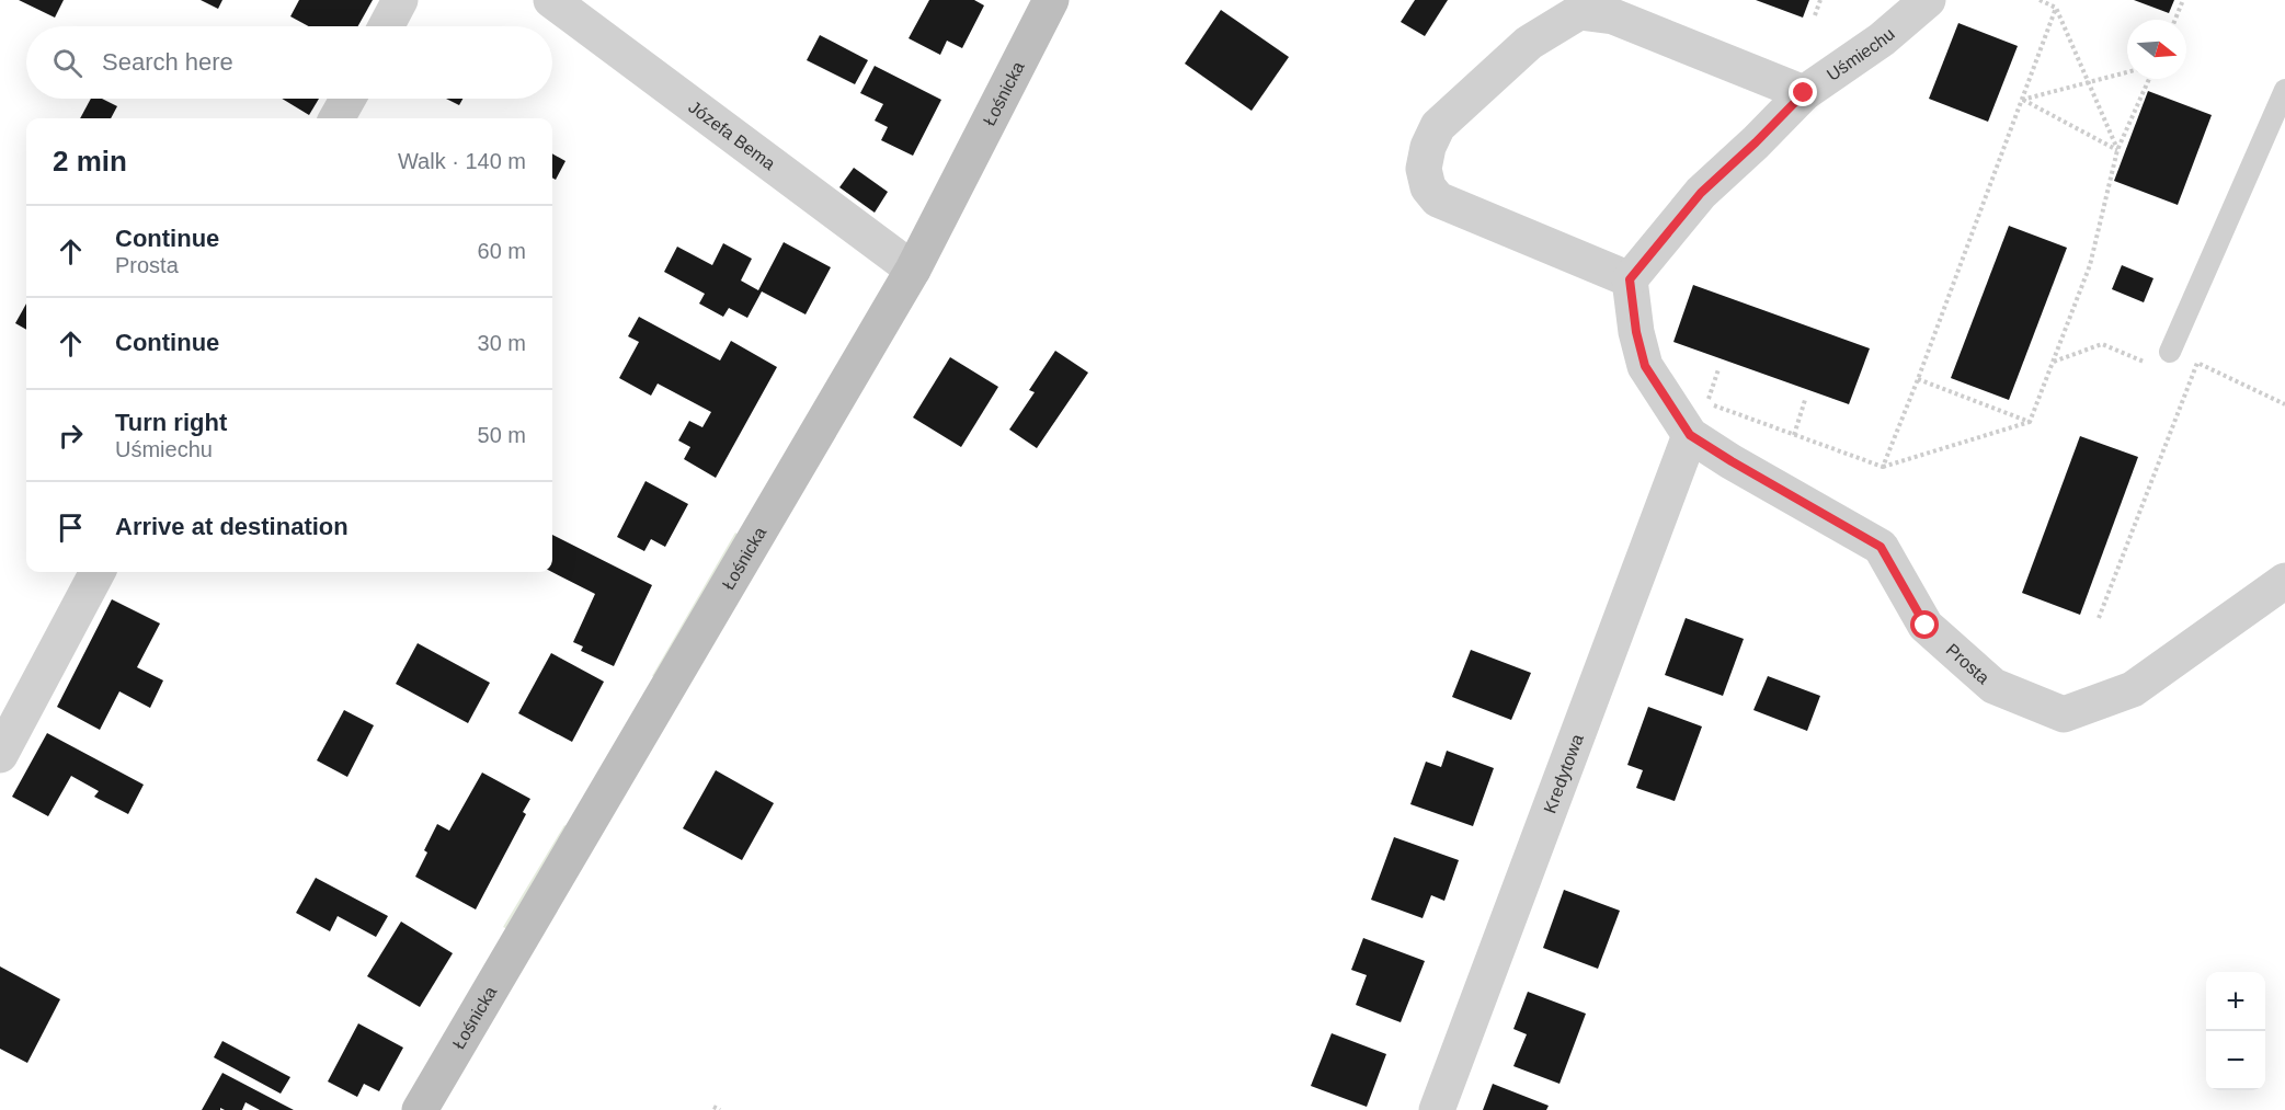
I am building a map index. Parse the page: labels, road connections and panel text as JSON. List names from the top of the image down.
{
  "streets": {
    "street": [
      "Uśmiechu",
      "Łośnicka",
      "Józefa Bema",
      "Prosta",
      "Kredytowa"
    ]
  },
  "crossings": [
    ["Łośnicka", "Józefa Bema"],
    ["Prosta", "Kredytowa"]
  ],
  "north": "right",
  "page": {
    "search": "Search here",
    "heading": ["2 min", "Walk · 140 m"],
    "list": [
      ["Continue", "Prosta", "60 m"],
      ["Continue", "30 m"],
      ["Turn right", "Uśmiechu", "50 m"],
      "Arrive at destination"
    ],
    "map_buttons": ["+", "−"]
  }
}
